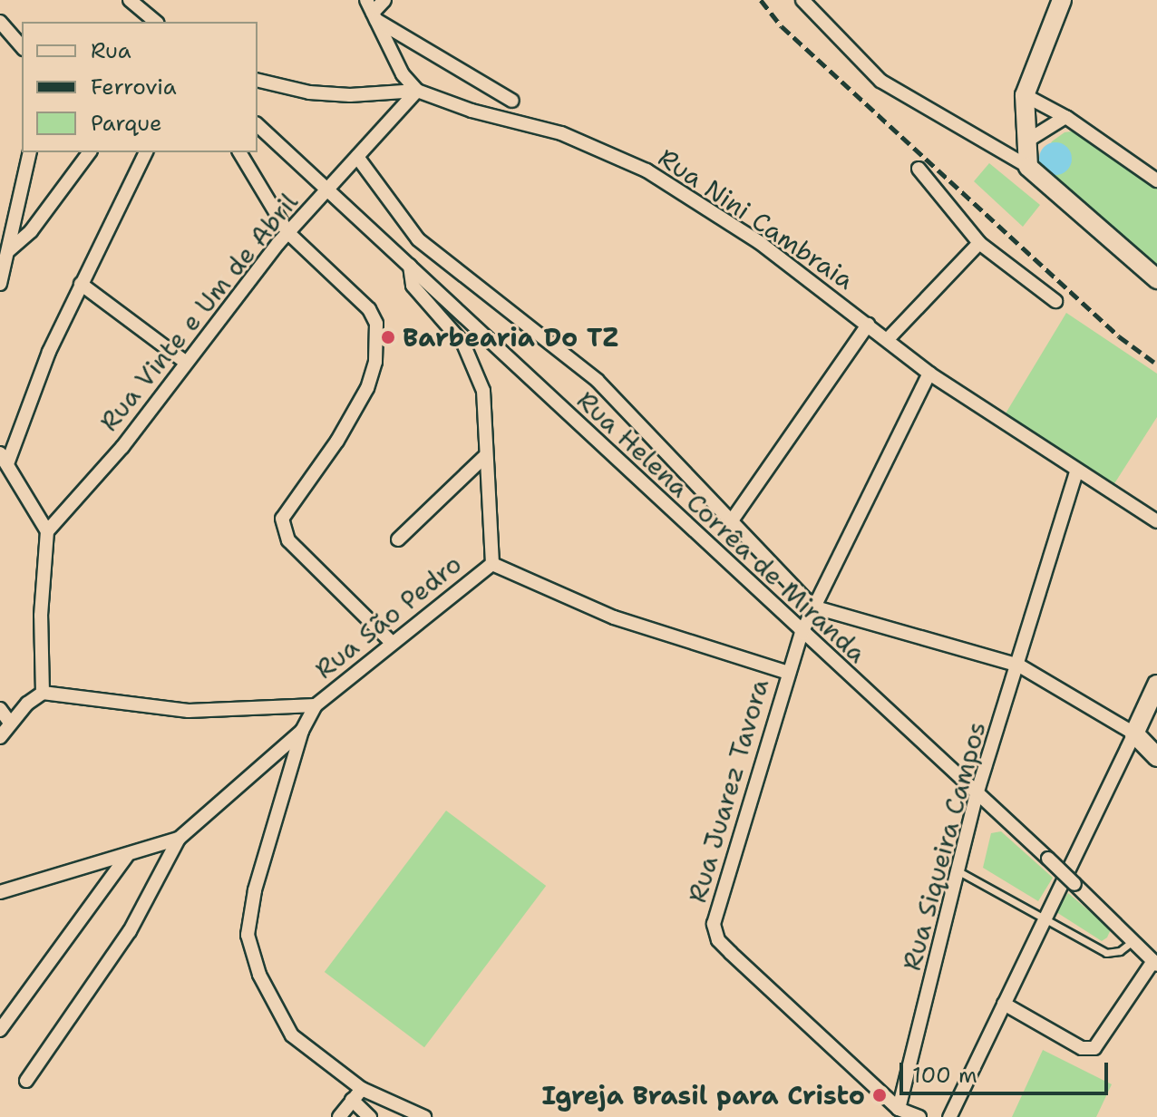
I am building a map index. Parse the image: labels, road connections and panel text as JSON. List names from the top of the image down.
{
  "streets": {
    "street": [
      "Rua Nini Cambraia",
      "Rua Vinte e Um de Abril",
      "Rua Helena Corrêa de Miranda",
      "Rua São Pedro",
      "Rua Juarez Tavora",
      "Rua Siqueira Campos"
    ]
  },
  "crossings": [
    ["Rua Nini Cambraia", "Rua Vinte e Um de Abril"],
    ["Rua Nini Cambraia", "Rua Juarez Tavora"],
    ["Rua Nini Cambraia", "Rua Siqueira Campos"],
    ["Rua Vinte e Um de Abril", "Rua Helena Corrêa de Miranda"],
    ["Rua Helena Corrêa de Miranda", "Rua Juarez Tavora"],
    ["Rua Helena Corrêa de Miranda", "Rua Siqueira Campos"],
    ["Rua Juarez Tavora", "Rua Siqueira Campos"]
  ],
  "places": ["Barbearia Do TZ", "Igreja Brasil para Cristo"],
  "legend": ["Rua", "Ferrovia", "Parque"],
  "scale_bar": "100 m"
}
